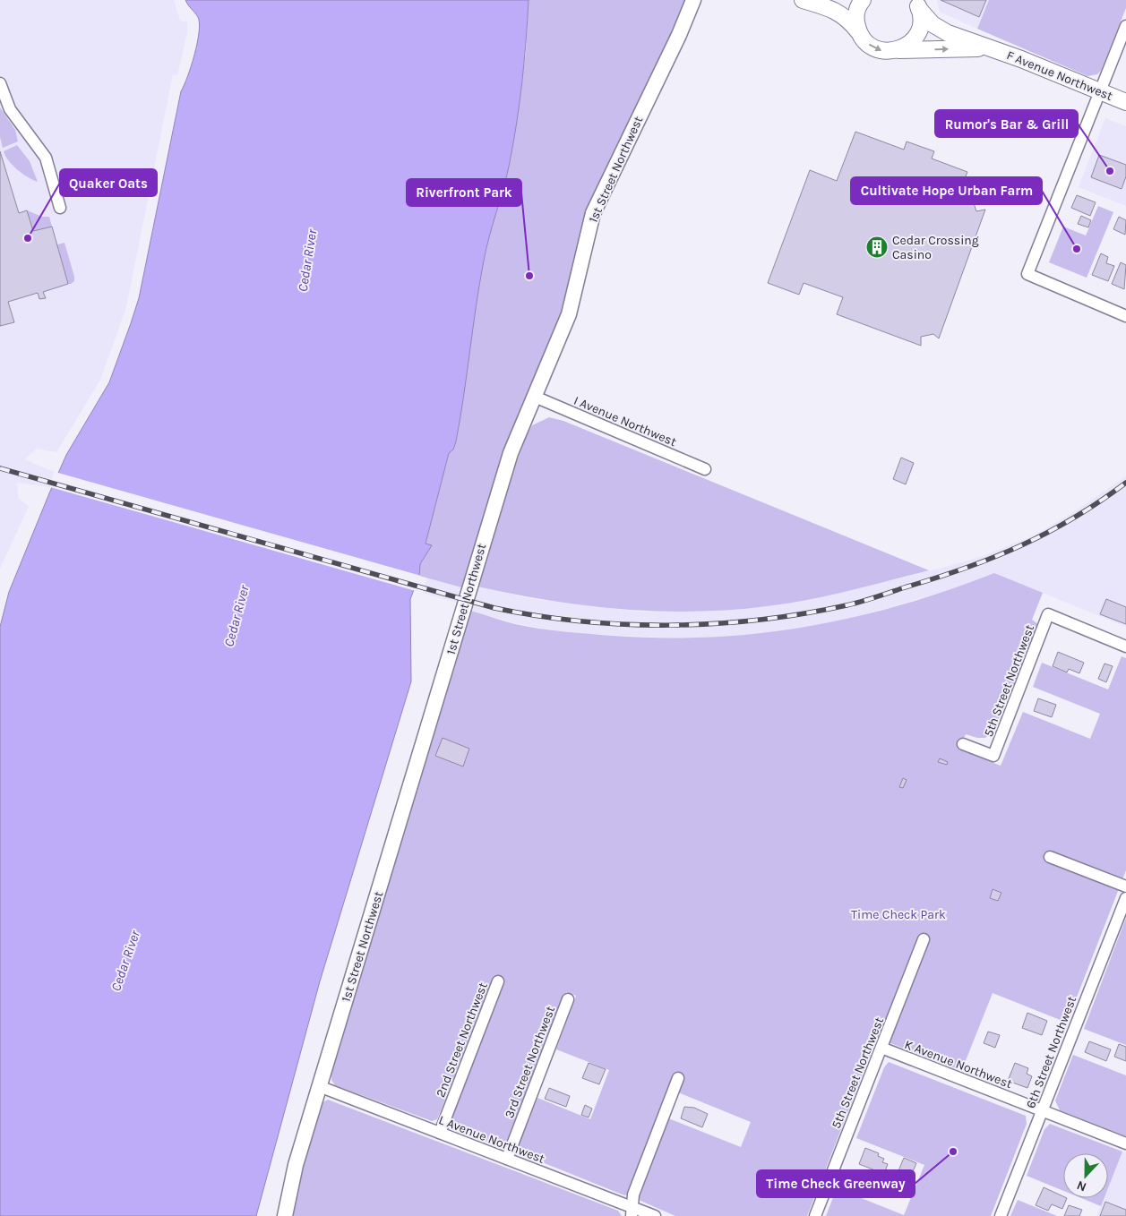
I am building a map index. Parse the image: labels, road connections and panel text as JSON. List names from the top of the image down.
{
  "streets": {
    "main road": ["F Avenue Northwest"],
    "street": [
      "1st Street Northwest",
      "I Avenue Northwest",
      "5th Street Northwest",
      "2nd Street Northwest",
      "6th Street Northwest",
      "3rd Street Northwest",
      "K Avenue Northwest",
      "L Avenue Northwest"
    ]
  },
  "crossings": [
    ["1st Street Northwest", "I Avenue Northwest"],
    ["1st Street Northwest", "L Avenue Northwest"],
    ["5th Street Northwest", "K Avenue Northwest"],
    ["2nd Street Northwest", "L Avenue Northwest"],
    ["6th Street Northwest", "K Avenue Northwest"],
    ["3rd Street Northwest", "L Avenue Northwest"]
  ],
  "one_way": ["F Avenue Northwest"],
  "water": ["Cedar River"],
  "parks": ["Time Check Park"],
  "places": {
    "other": [
      "Rumor's Bar & Grill",
      "Quaker Oats",
      "Cultivate Hope Urban Farm",
      "Riverfront Park",
      "Time Check Greenway"
    ],
    "building": ["Cedar Crossing Casino"]
  },
  "north": "bottom"
}
